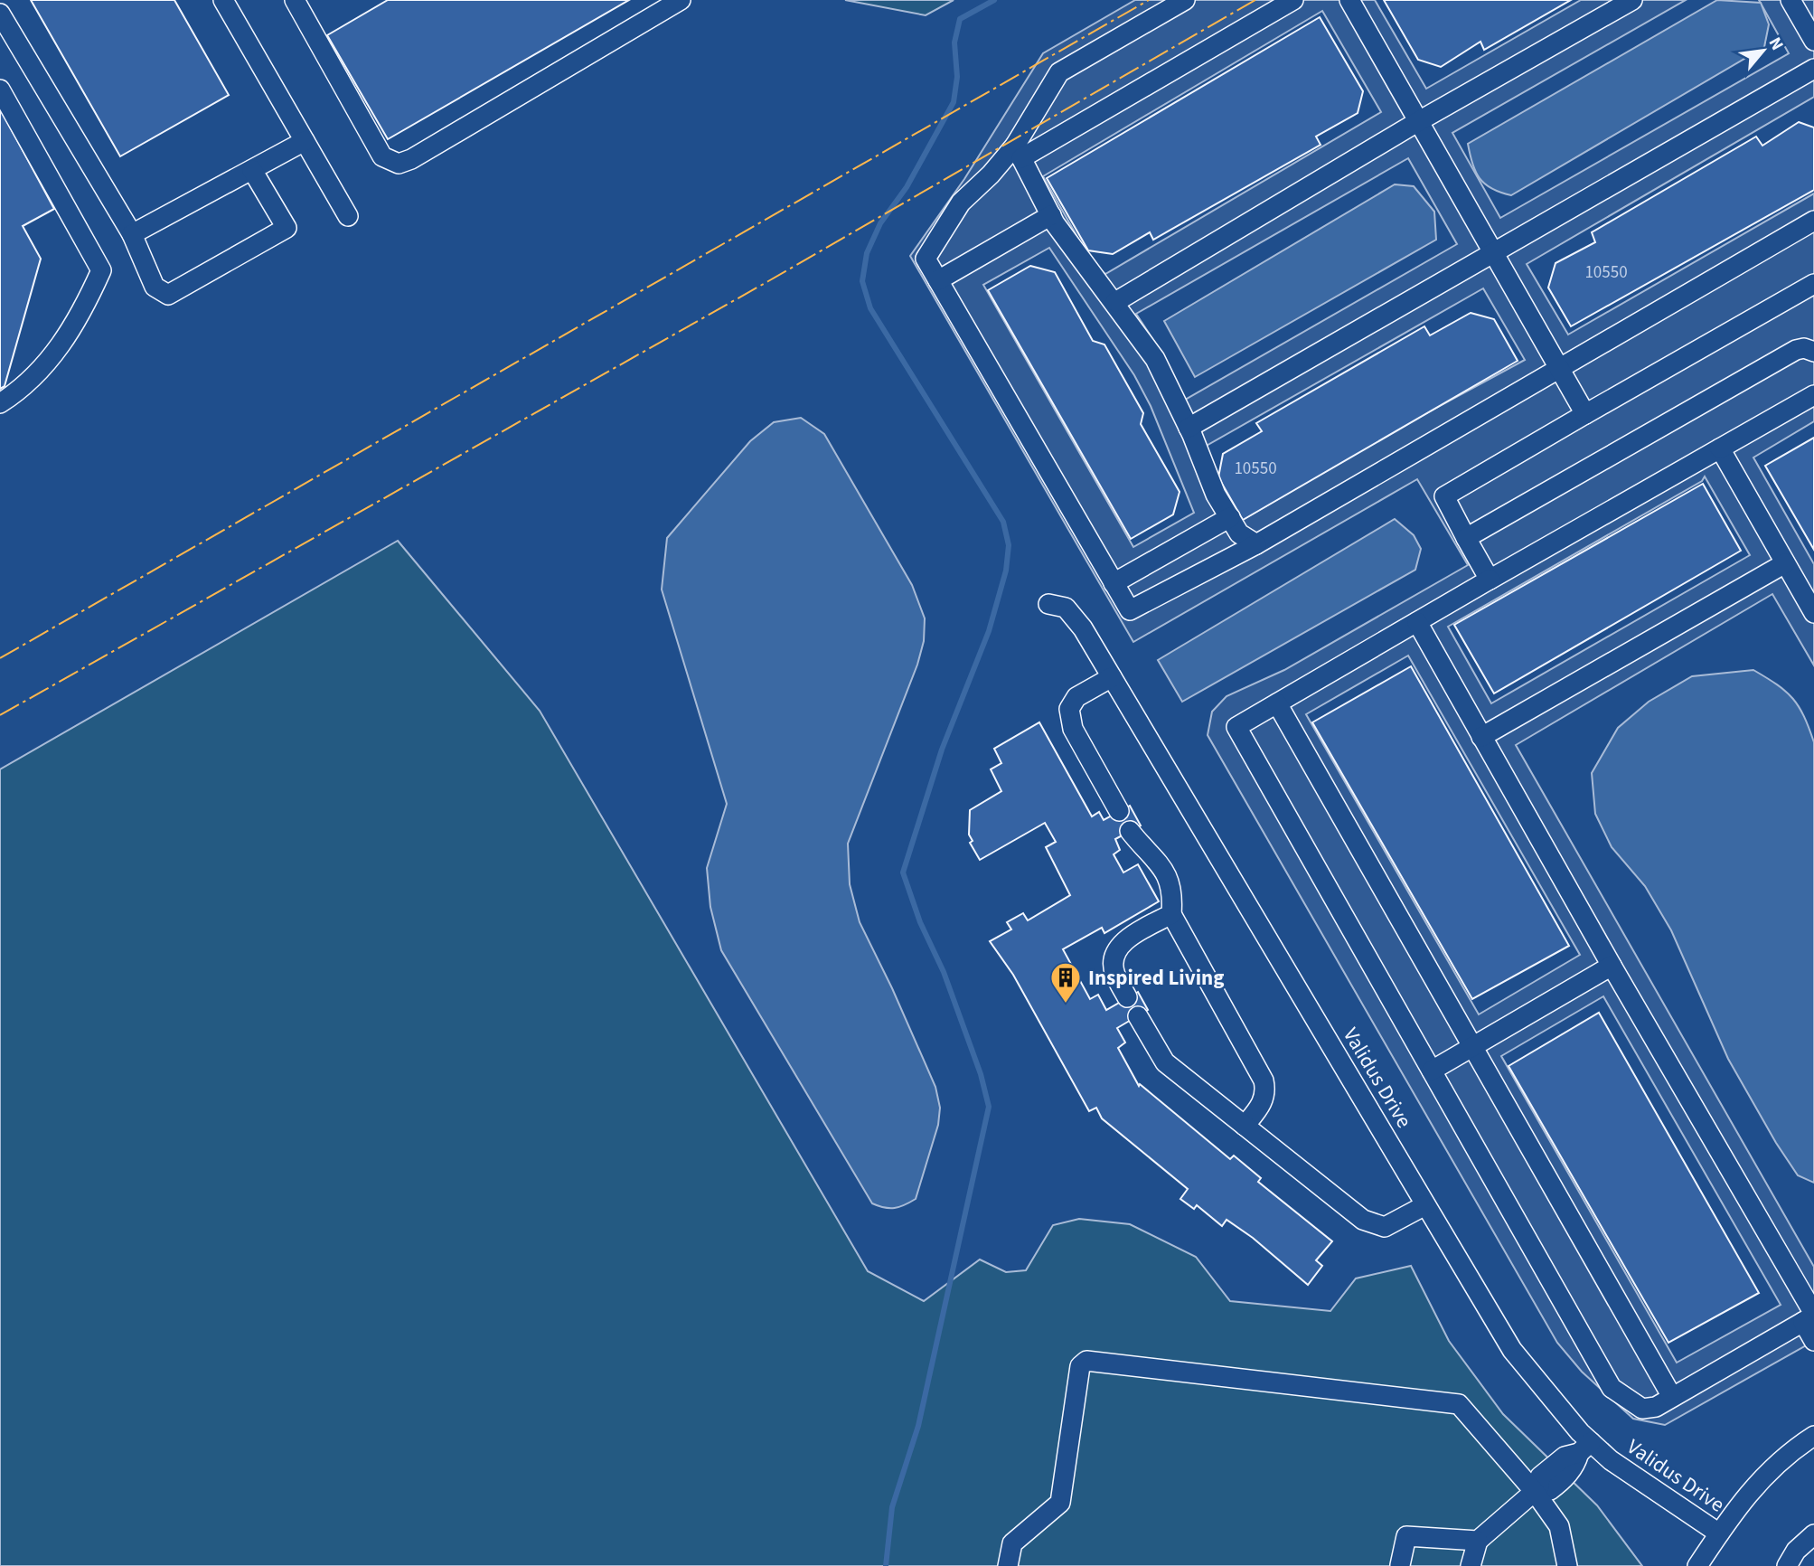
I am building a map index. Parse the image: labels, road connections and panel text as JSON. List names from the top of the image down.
{
  "streets": {
    "street": ["Validus Drive"]
  },
  "places": {
    "building": ["Inspired Living"]
  },
  "house_numbers": ["10550", "10550"],
  "north": "top right"
}
